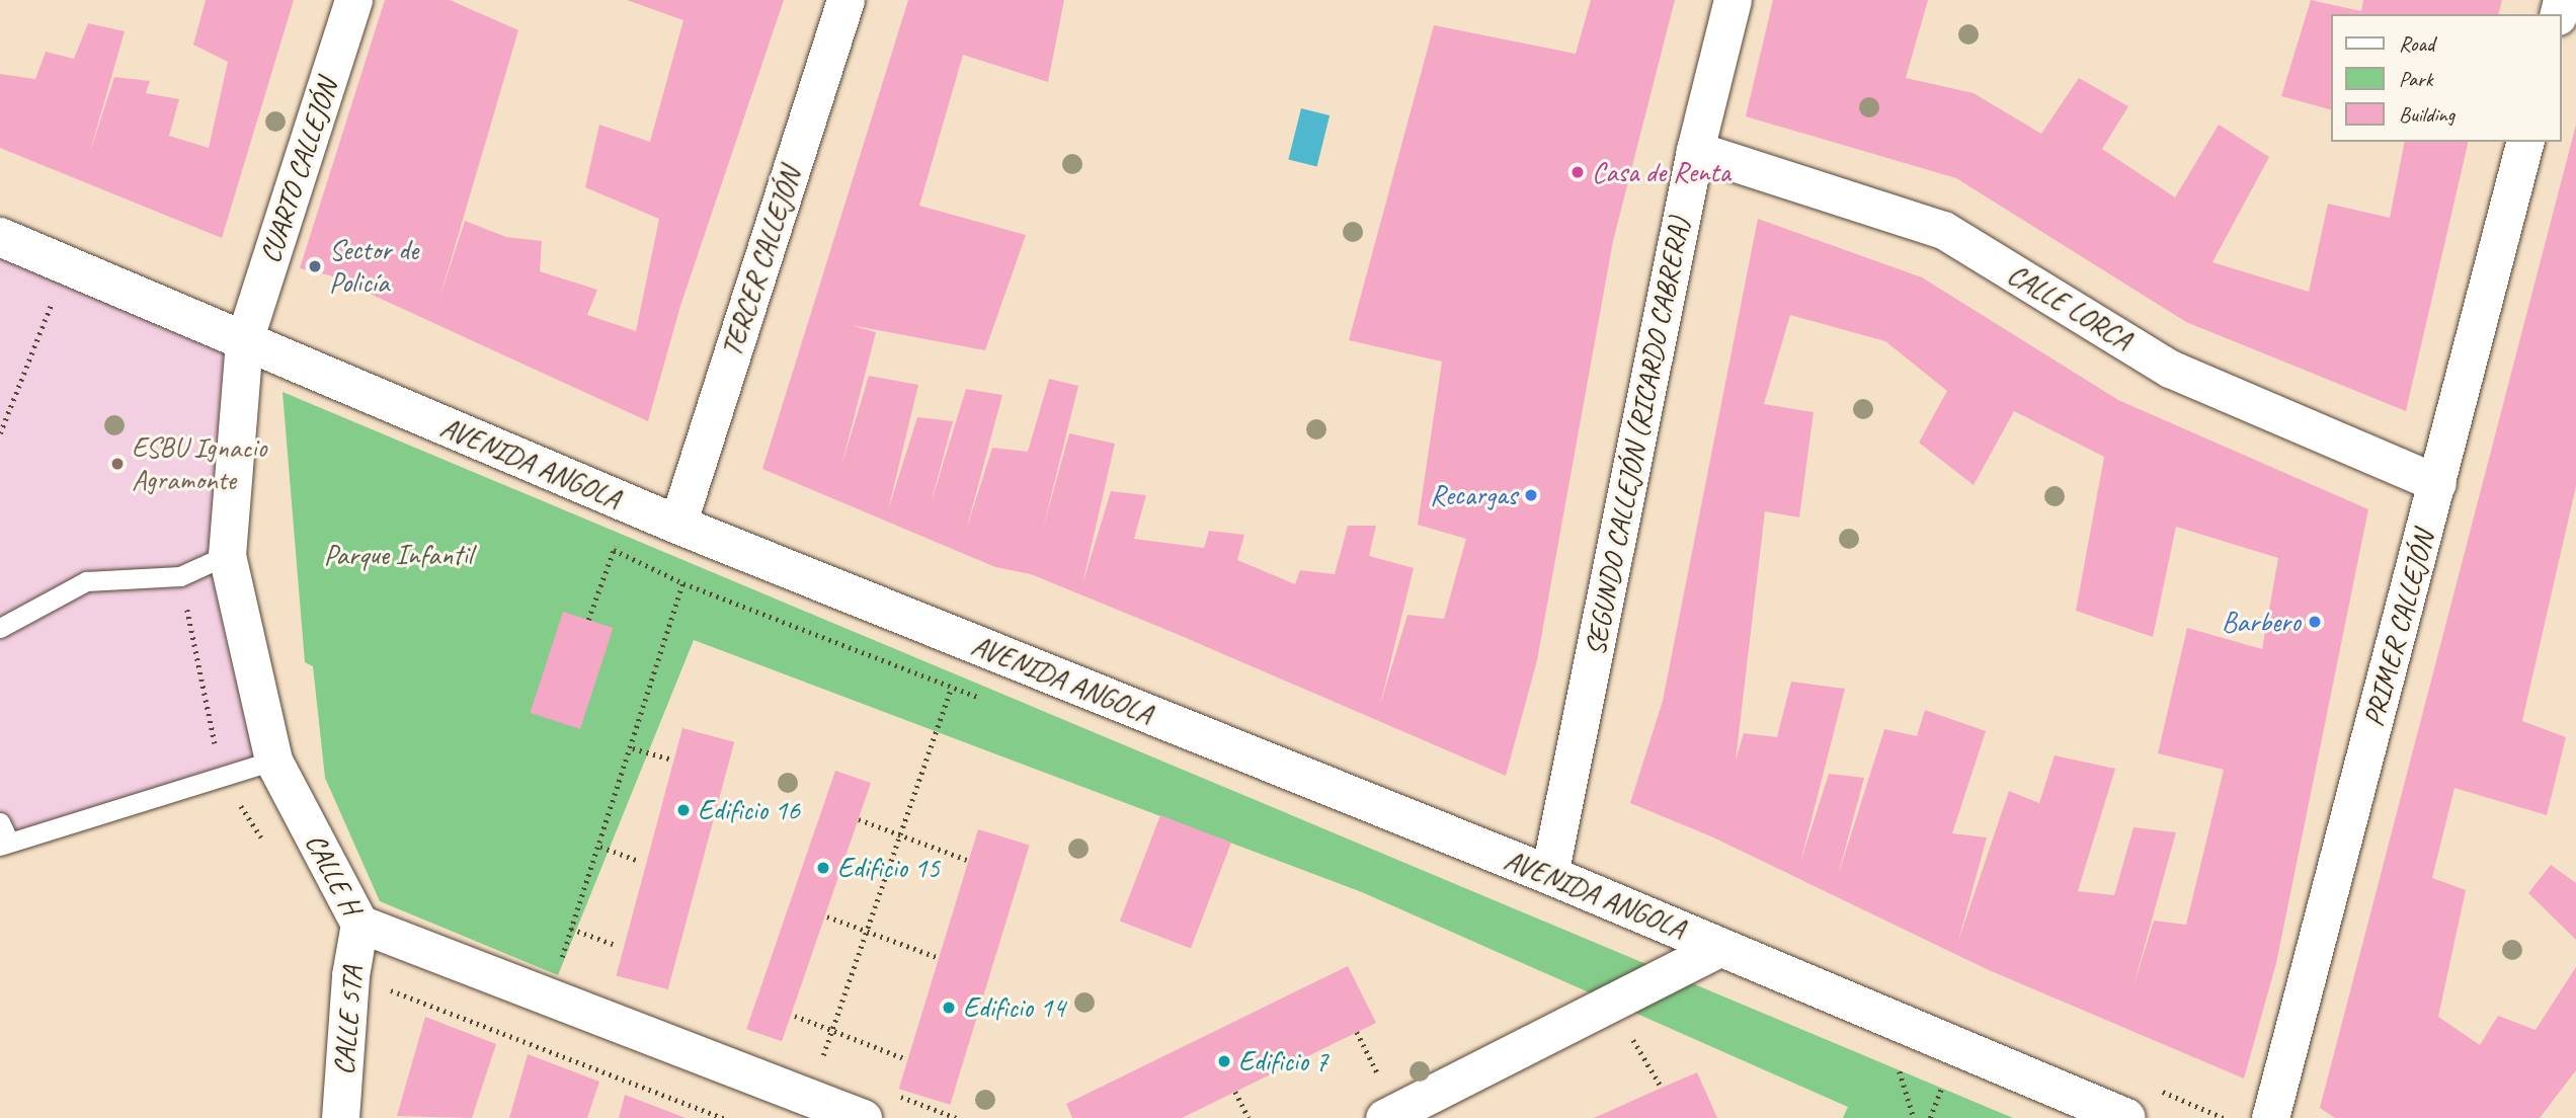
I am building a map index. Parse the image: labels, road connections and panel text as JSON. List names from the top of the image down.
{
  "streets": {
    "main road": ["AVENIDA ANGOLA"],
    "street": [
      "CUARTO CALLEJÓN",
      "TERCER CALLEJÓN",
      "CALLE LORCA",
      "SEGUNDO CALLEJÓN (RICARDO CABRERA)",
      "PRIMER CALLEJÓN",
      "CALLE H",
      "CALLE 5TA"
    ]
  },
  "crossings": [
    ["CUARTO CALLEJÓN", "AVENIDA ANGOLA"],
    ["CUARTO CALLEJÓN", "CALLE H"],
    ["TERCER CALLEJÓN", "AVENIDA ANGOLA"],
    ["CALLE LORCA", "SEGUNDO CALLEJÓN (RICARDO CABRERA)"],
    ["CALLE LORCA", "PRIMER CALLEJÓN"],
    ["SEGUNDO CALLEJÓN (RICARDO CABRERA)", "AVENIDA ANGOLA"],
    ["AVENIDA ANGOLA", "CALLE H"],
    ["CALLE H", "CALLE 5TA"]
  ],
  "parks": ["Parque Infantil"],
  "places": [
    "Casa de Renta",
    "Sector de Policía",
    "ESBU Ignacio Agramonte",
    "Recargas",
    "Barbero",
    "Edificio 16",
    "Edificio 15",
    "Edificio 14",
    "Edificio 7"
  ],
  "legend": ["Road", "Park", "Building"]
}
